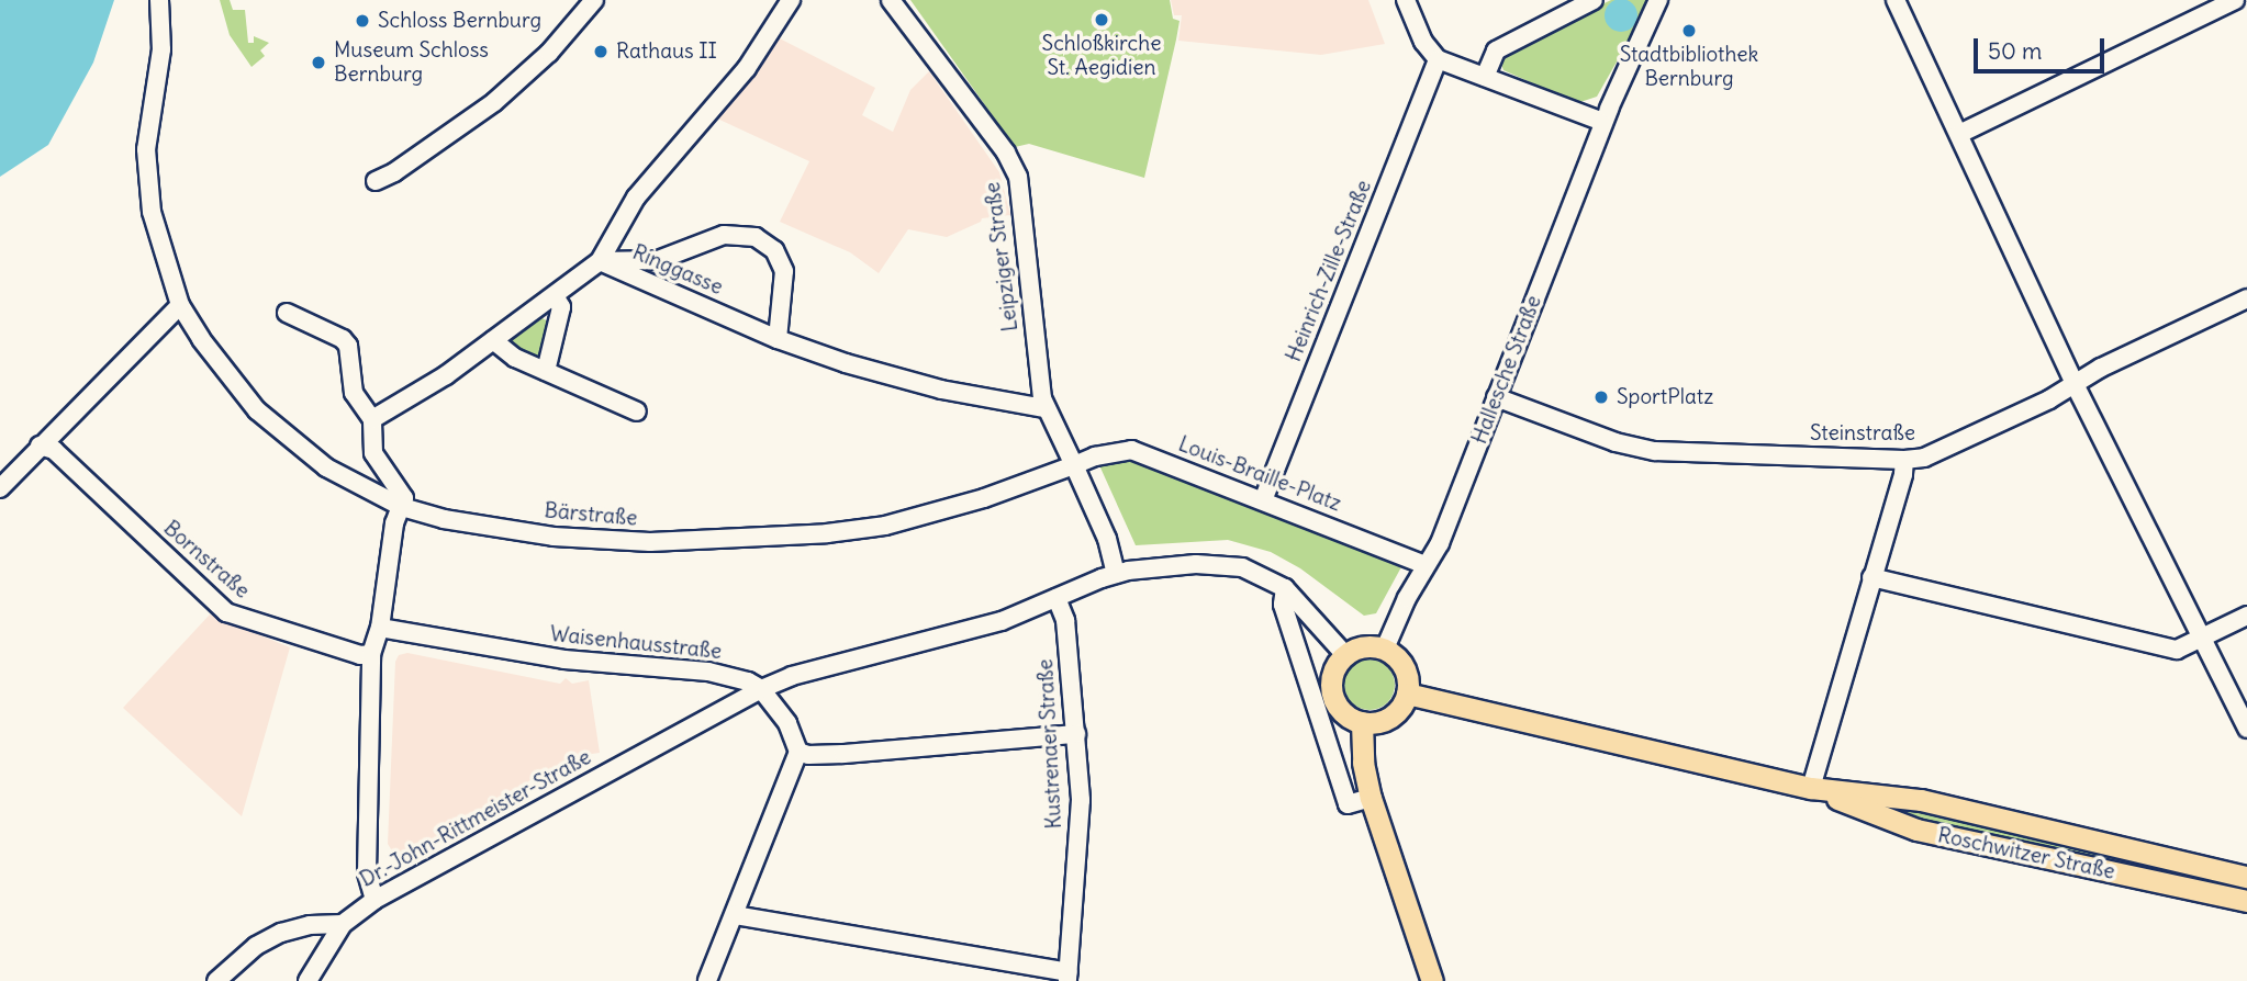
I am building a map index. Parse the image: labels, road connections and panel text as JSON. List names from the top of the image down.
{
  "streets": {
    "main road": ["Roschwitzer Straße"],
    "street": [
      "Leipziger Straße",
      "Ringgasse",
      "Heinrich-Zille-Straße",
      "Hallesche Straße",
      "Steinstraße",
      "Louis-Braille-Platz",
      "Bärstraße",
      "Bornstraße",
      "Waisenhausstraße",
      "Kustrenaer Straße",
      "Dr.-John-Rittmeister-Straße"
    ]
  },
  "crossings": [
    ["Leipziger Straße", "Ringgasse"],
    ["Heinrich-Zille-Straße", "Louis-Braille-Platz"],
    ["Hallesche Straße", "Steinstraße"],
    ["Hallesche Straße", "Louis-Braille-Platz"],
    ["Hallesche Straße", "Roschwitzer Straße"],
    ["Louis-Braille-Platz", "Bärstraße"],
    ["Waisenhausstraße", "Dr.-John-Rittmeister-Straße"]
  ],
  "places": [
    "Schloßkirche St. Aegidien",
    "Schloss Bernburg",
    "Stadtbibliothek Bernburg",
    "Rathaus II",
    "Museum Schloss Bernburg",
    "SportPlatz"
  ],
  "scale_bar": "50 m"
}
